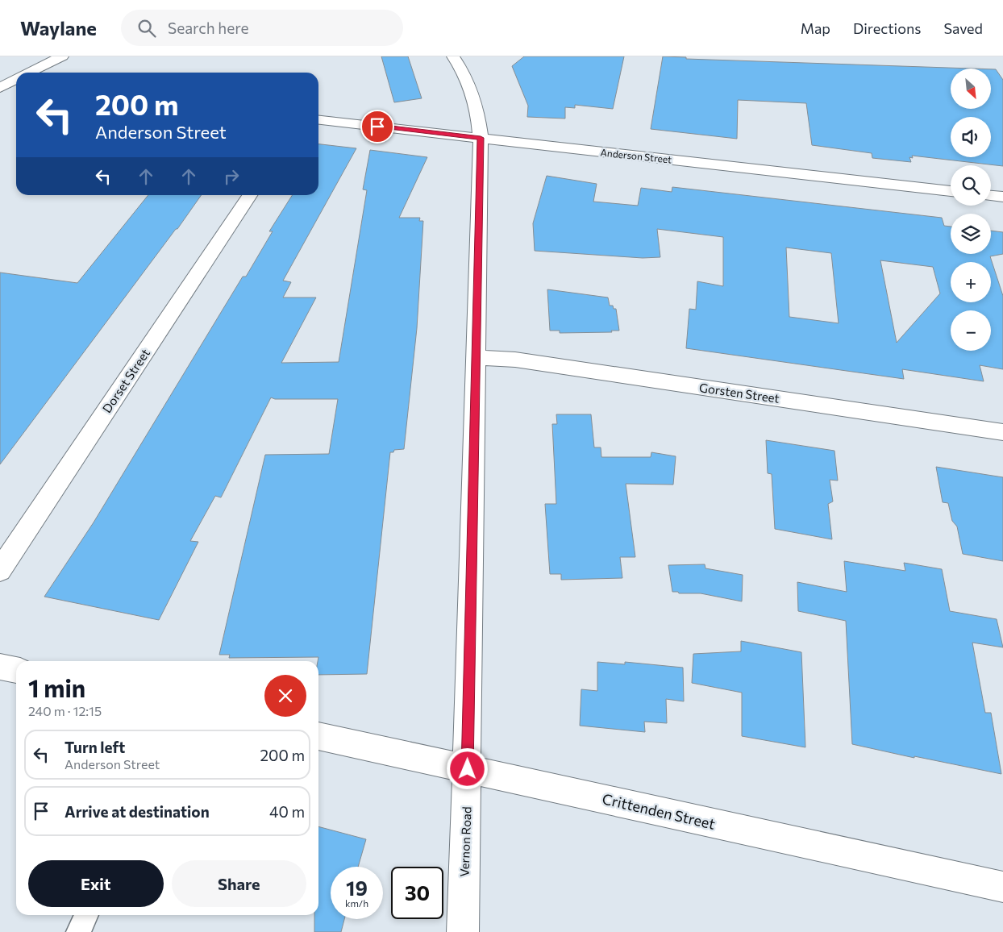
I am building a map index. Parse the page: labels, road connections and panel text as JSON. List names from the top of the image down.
{
  "streets": {
    "street": [
      "Anderson Street",
      "Dorset Street",
      "Gorsten Street",
      "Crittenden Street",
      "Vernon Road"
    ]
  },
  "crossings": [
    ["Anderson Street", "Vernon Road"],
    ["Gorsten Street", "Vernon Road"],
    ["Crittenden Street", "Vernon Road"]
  ],
  "north": "bottom right",
  "page": {
    "header": "Waylane",
    "search": "Search here",
    "nav": ["Map", "Directions", "Saved"],
    "map_buttons": ["+", "−"],
    "turn": ["200 m", "Anderson Street"],
    "heading": ["1 min", "240 m · 12:15"],
    "list": [
      {
        "name": "Turn left",
        "note": "Anderson Street",
        "value": "200 m"
      },
      {
        "name": "Arrive at destination",
        "value": "40 m"
      }
    ],
    "buttons": ["Exit", "Share"],
    "speed": "19 km/h",
    "limit": "30"
  }
}
